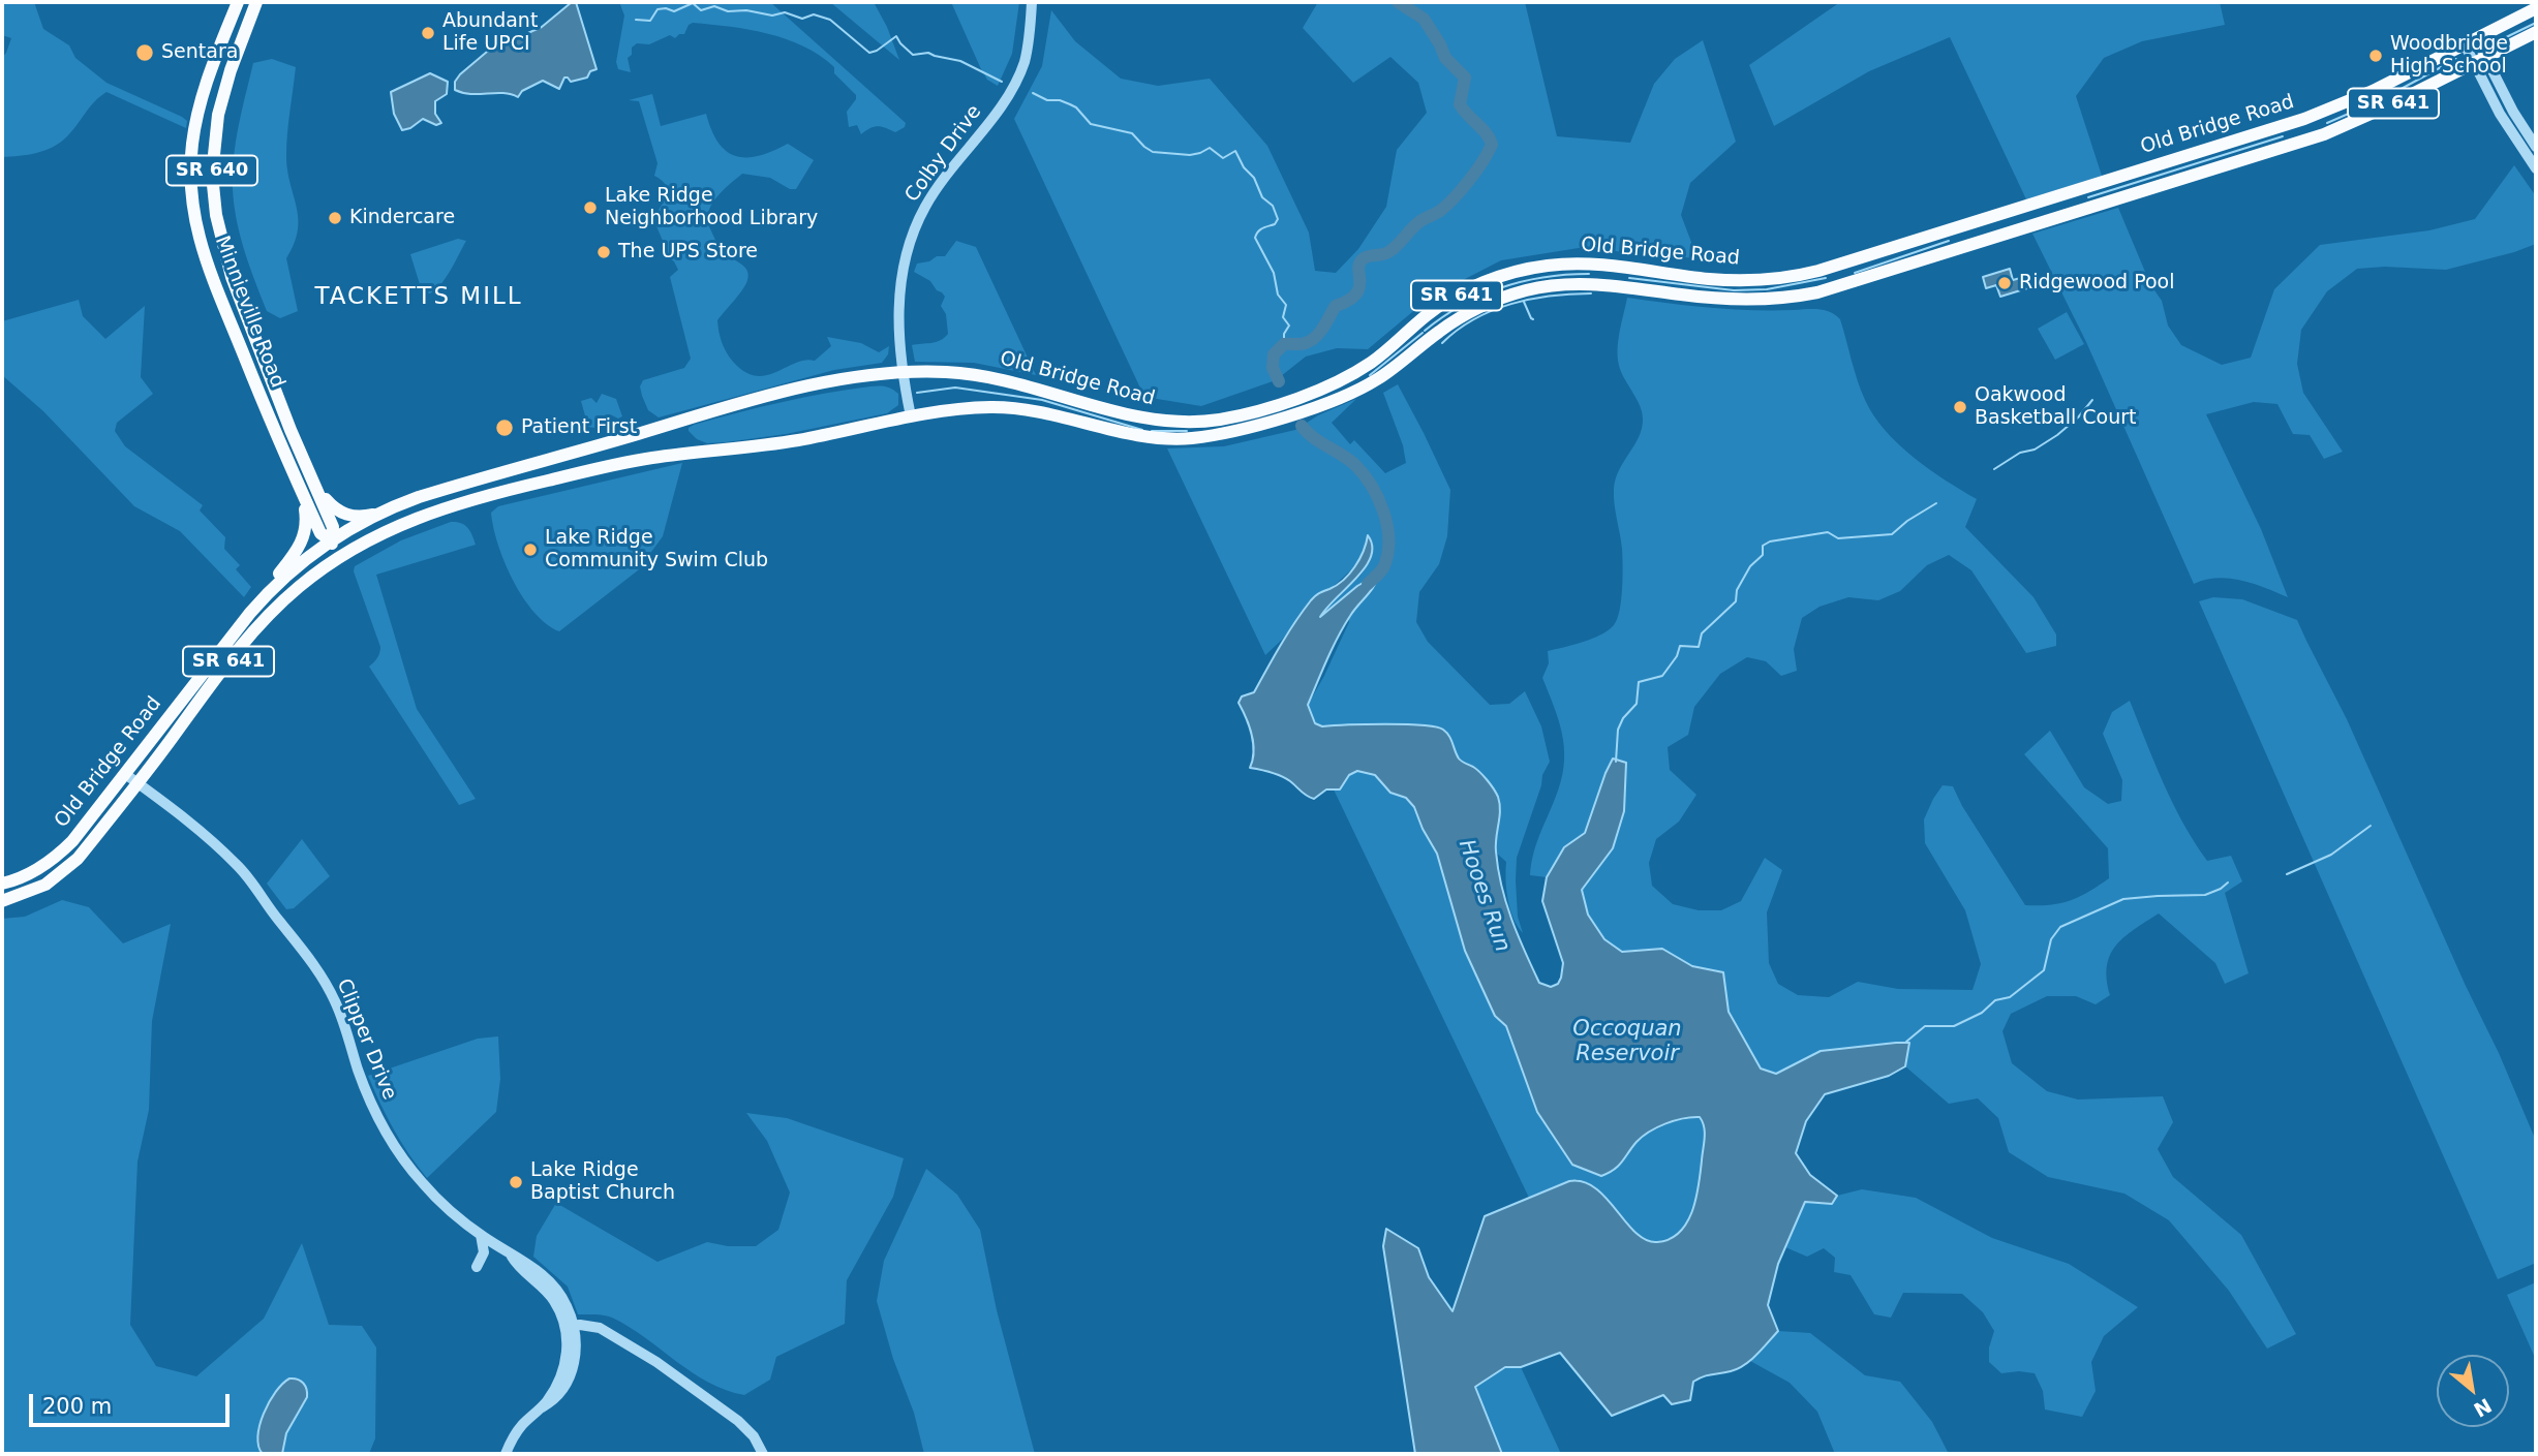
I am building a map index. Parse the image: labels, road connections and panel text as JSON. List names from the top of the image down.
{
  "streets": {
    "main road": [
      "SR 641",
      "Old Bridge Road",
      "SR 640",
      "Minnieville Road"
    ],
    "street": ["Colby Drive", "Clipper Drive"]
  },
  "crossings": [
    ["Old Bridge Road", "Colby Drive"],
    ["Old Bridge Road", "Minnieville Road"],
    ["Old Bridge Road", "Clipper Drive"]
  ],
  "districts": ["TACKETTS MILL"],
  "water": ["Hooes Run", "Occoquan Reservoir"],
  "places": [
    "Abundant Life UPCI",
    "Sentara",
    "Woodbridge High School",
    "Lake Ridge Neighborhood Library",
    "Kindercare",
    "The UPS Store",
    "Ridgewood Pool",
    "Oakwood Basketball Court",
    "Patient First",
    "Lake Ridge Community Swim Club",
    "Lake Ridge Baptist Church"
  ],
  "scale_bar": "200 m",
  "north": "bottom right"
}
